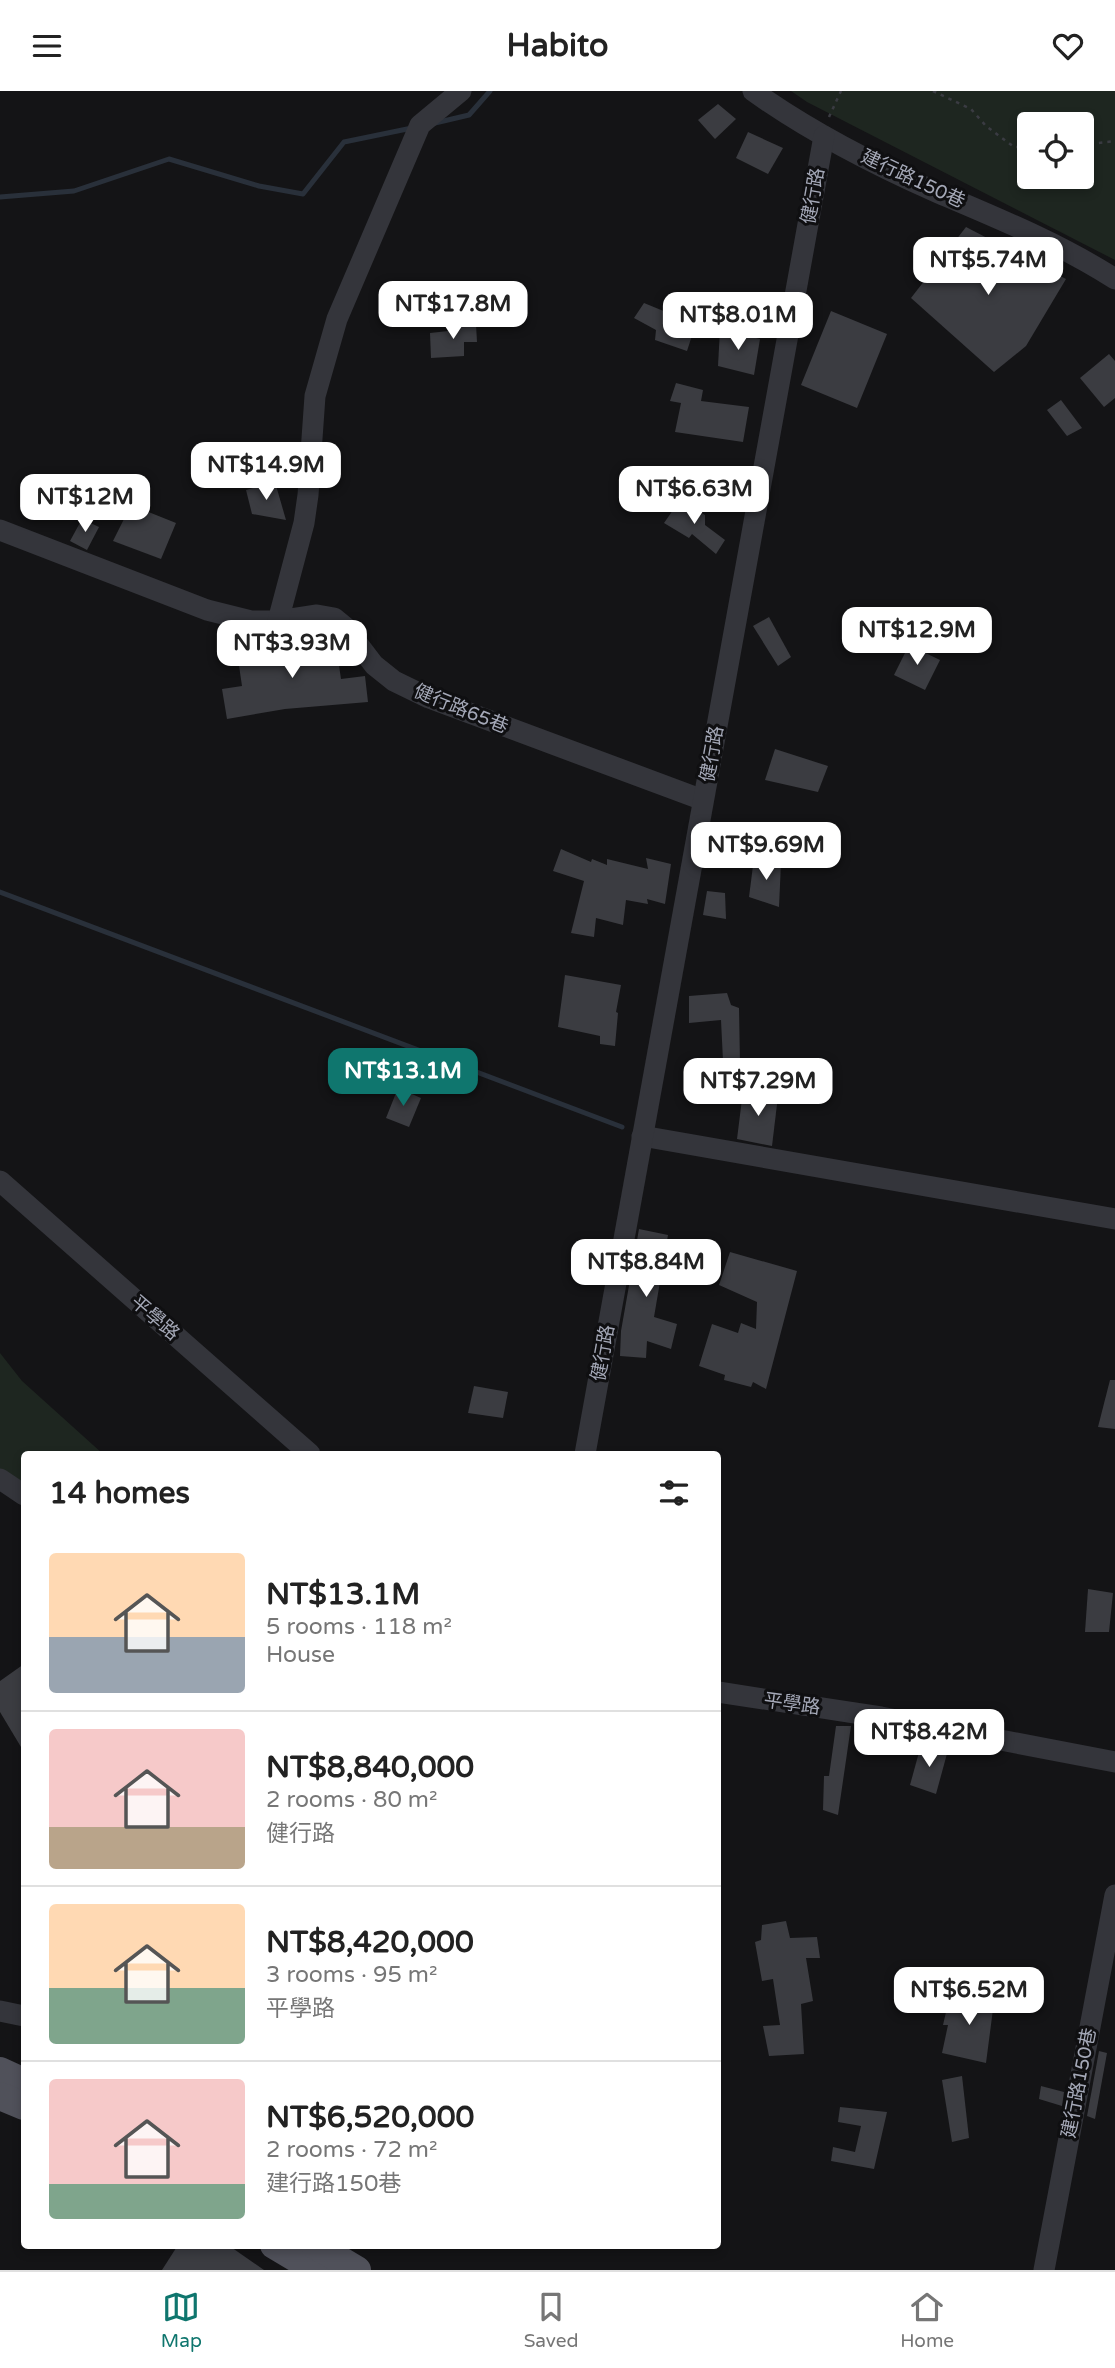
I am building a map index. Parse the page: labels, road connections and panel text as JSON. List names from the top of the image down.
{
  "streets": {
    "street": [
      "建行路150巷",
      "健行路",
      "健行路65巷",
      "平學路"
    ]
  },
  "crossings": [
    ["建行路150巷", "健行路"],
    ["健行路", "健行路65巷"]
  ],
  "page": {
    "header": "Habito",
    "price": [
      "NT$5.74M",
      "NT$17.8M",
      "NT$8.01M",
      "NT$14.9M",
      "NT$6.63M",
      "NT$12M",
      "NT$12.9M",
      "NT$3.93M",
      "NT$9.69M",
      "NT$13.1M",
      "NT$7.29M",
      "NT$8.84M",
      "NT$8.42M",
      "NT$6.52M"
    ],
    "heading": "14 homes",
    "list": [
      {
        "name": "NT$13.1M",
        "note": "5 rooms · 118 m² · House"
      },
      {
        "name": "NT$8,840,000",
        "note": "2 rooms · 80 m² · 健行路"
      },
      {
        "name": "NT$8,420,000",
        "note": "3 rooms · 95 m² · 平學路"
      },
      {
        "name": "NT$6,520,000",
        "note": "2 rooms · 72 m² · 建行路150巷"
      }
    ],
    "tabs": ["Map", "Saved", "Home"]
  }
}
